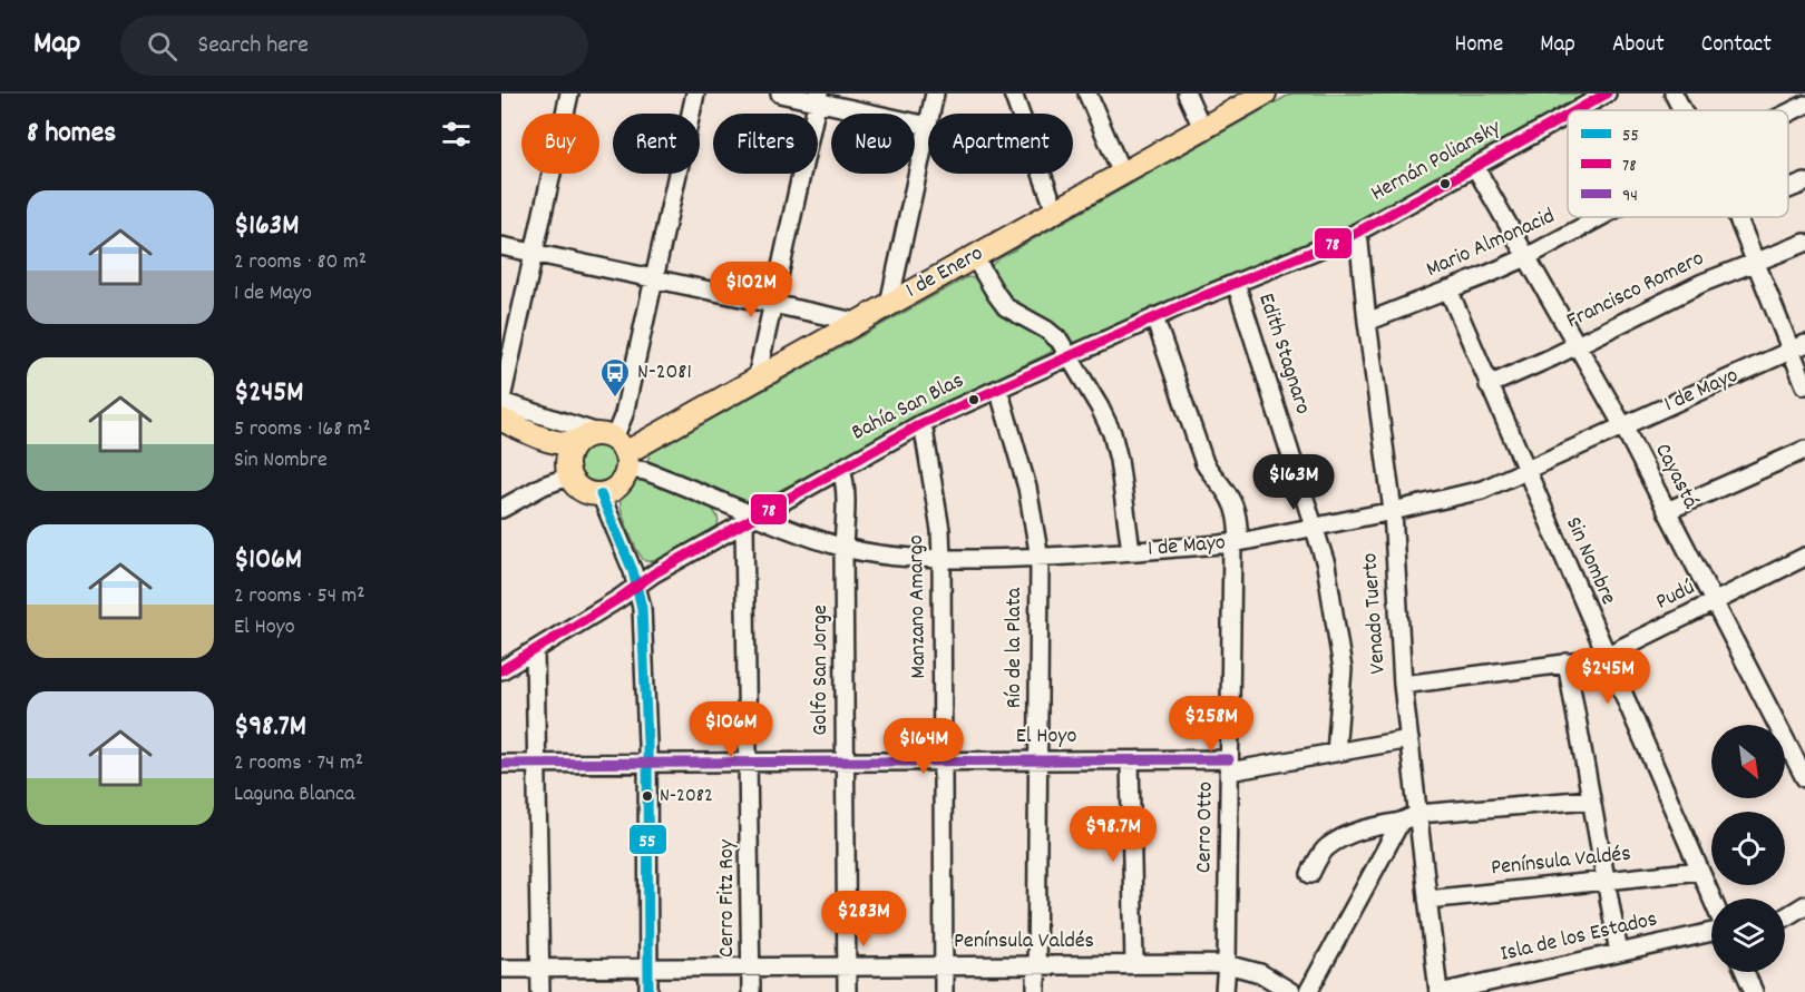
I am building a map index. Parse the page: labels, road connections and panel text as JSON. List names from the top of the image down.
{
  "streets": {
    "main road": ["1 de Enero"],
    "street": [
      "Hernán Poliansky",
      "Mario Almonacid",
      "Francisco Romero",
      "Edith Stagnaro",
      "1 de Mayo",
      "Bahía San Blas",
      "Cayastá",
      "Sin Nombre",
      "Pudú",
      "Manzano Amargo",
      "Venado Tuerto",
      "Río de la Plata",
      "Golfo San Jorge",
      "El Hoyo",
      "Cerro Otto",
      "Península Valdés",
      "Cerro Fitz Roy",
      "Isla de los Estados"
    ]
  },
  "crossings": [
    ["Hernán Poliansky", "Bahía San Blas"],
    ["Hernán Poliansky", "Cayastá"],
    ["Hernán Poliansky", "Venado Tuerto"],
    ["Mario Almonacid", "Cayastá"],
    ["Mario Almonacid", "Sin Nombre"],
    ["Mario Almonacid", "Venado Tuerto"],
    ["1 de Enero", "1 de Mayo"],
    ["Francisco Romero", "Cayastá"],
    ["Francisco Romero", "Sin Nombre"],
    ["Edith Stagnaro", "1 de Mayo"],
    ["Edith Stagnaro", "Bahía San Blas"],
    ["Edith Stagnaro", "El Hoyo"],
    ["1 de Mayo", "Bahía San Blas"],
    ["1 de Mayo", "Cayastá"],
    ["1 de Mayo", "Sin Nombre"],
    ["1 de Mayo", "Manzano Amargo"],
    ["1 de Mayo", "Venado Tuerto"],
    ["1 de Mayo", "Río de la Plata"],
    ["1 de Mayo", "Golfo San Jorge"],
    ["1 de Mayo", "Cerro Otto"],
    ["1 de Mayo", "Cerro Fitz Roy"],
    ["Bahía San Blas", "Manzano Amargo"],
    ["Bahía San Blas", "Venado Tuerto"],
    ["Bahía San Blas", "Río de la Plata"],
    ["Bahía San Blas", "Golfo San Jorge"],
    ["Bahía San Blas", "Cerro Otto"],
    ["Bahía San Blas", "Cerro Fitz Roy"],
    ["Cayastá", "Pudú"],
    ["Sin Nombre", "Pudú"],
    ["Sin Nombre", "Península Valdés"],
    ["Pudú", "Venado Tuerto"],
    ["Manzano Amargo", "El Hoyo"],
    ["Manzano Amargo", "Península Valdés"],
    ["Venado Tuerto", "El Hoyo"],
    ["Venado Tuerto", "Península Valdés"],
    ["Río de la Plata", "El Hoyo"],
    ["Río de la Plata", "Península Valdés"],
    ["Golfo San Jorge", "El Hoyo"],
    ["Golfo San Jorge", "Península Valdés"],
    ["El Hoyo", "Cerro Otto"],
    ["El Hoyo", "Cerro Fitz Roy"],
    ["Cerro Otto", "Península Valdés"],
    ["Península Valdés", "Cerro Fitz Roy"]
  ],
  "places": {
    "bus stop": ["N-2081"],
    "other": ["N-2082"]
  },
  "lines": ["transit line 78", "transit line 55", "transit line 94"],
  "legend": ["55", "78", "94"],
  "north": "bottom right",
  "page": {
    "header": "Map",
    "search": "Search here",
    "nav": [
      "Home",
      "Map",
      "About",
      "Contact"
    ],
    "heading": "8 homes",
    "chip": [
      "Buy",
      "Rent",
      "Filters",
      "New",
      "Apartment"
    ],
    "list": [
      {
        "name": "$163M",
        "note": "2 rooms · 80 m² · 1 de Mayo"
      },
      {
        "name": "$245M",
        "note": "5 rooms · 168 m² · Sin Nombre"
      },
      {
        "name": "$106M",
        "note": "2 rooms · 54 m² · El Hoyo"
      },
      {
        "name": "$98.7M",
        "note": "2 rooms · 74 m² · Laguna Blanca"
      }
    ],
    "price": [
      "$102M",
      "$163M",
      "$245M",
      "$258M",
      "$106M",
      "$164M",
      "$98.7M",
      "$283M"
    ]
  }
}
